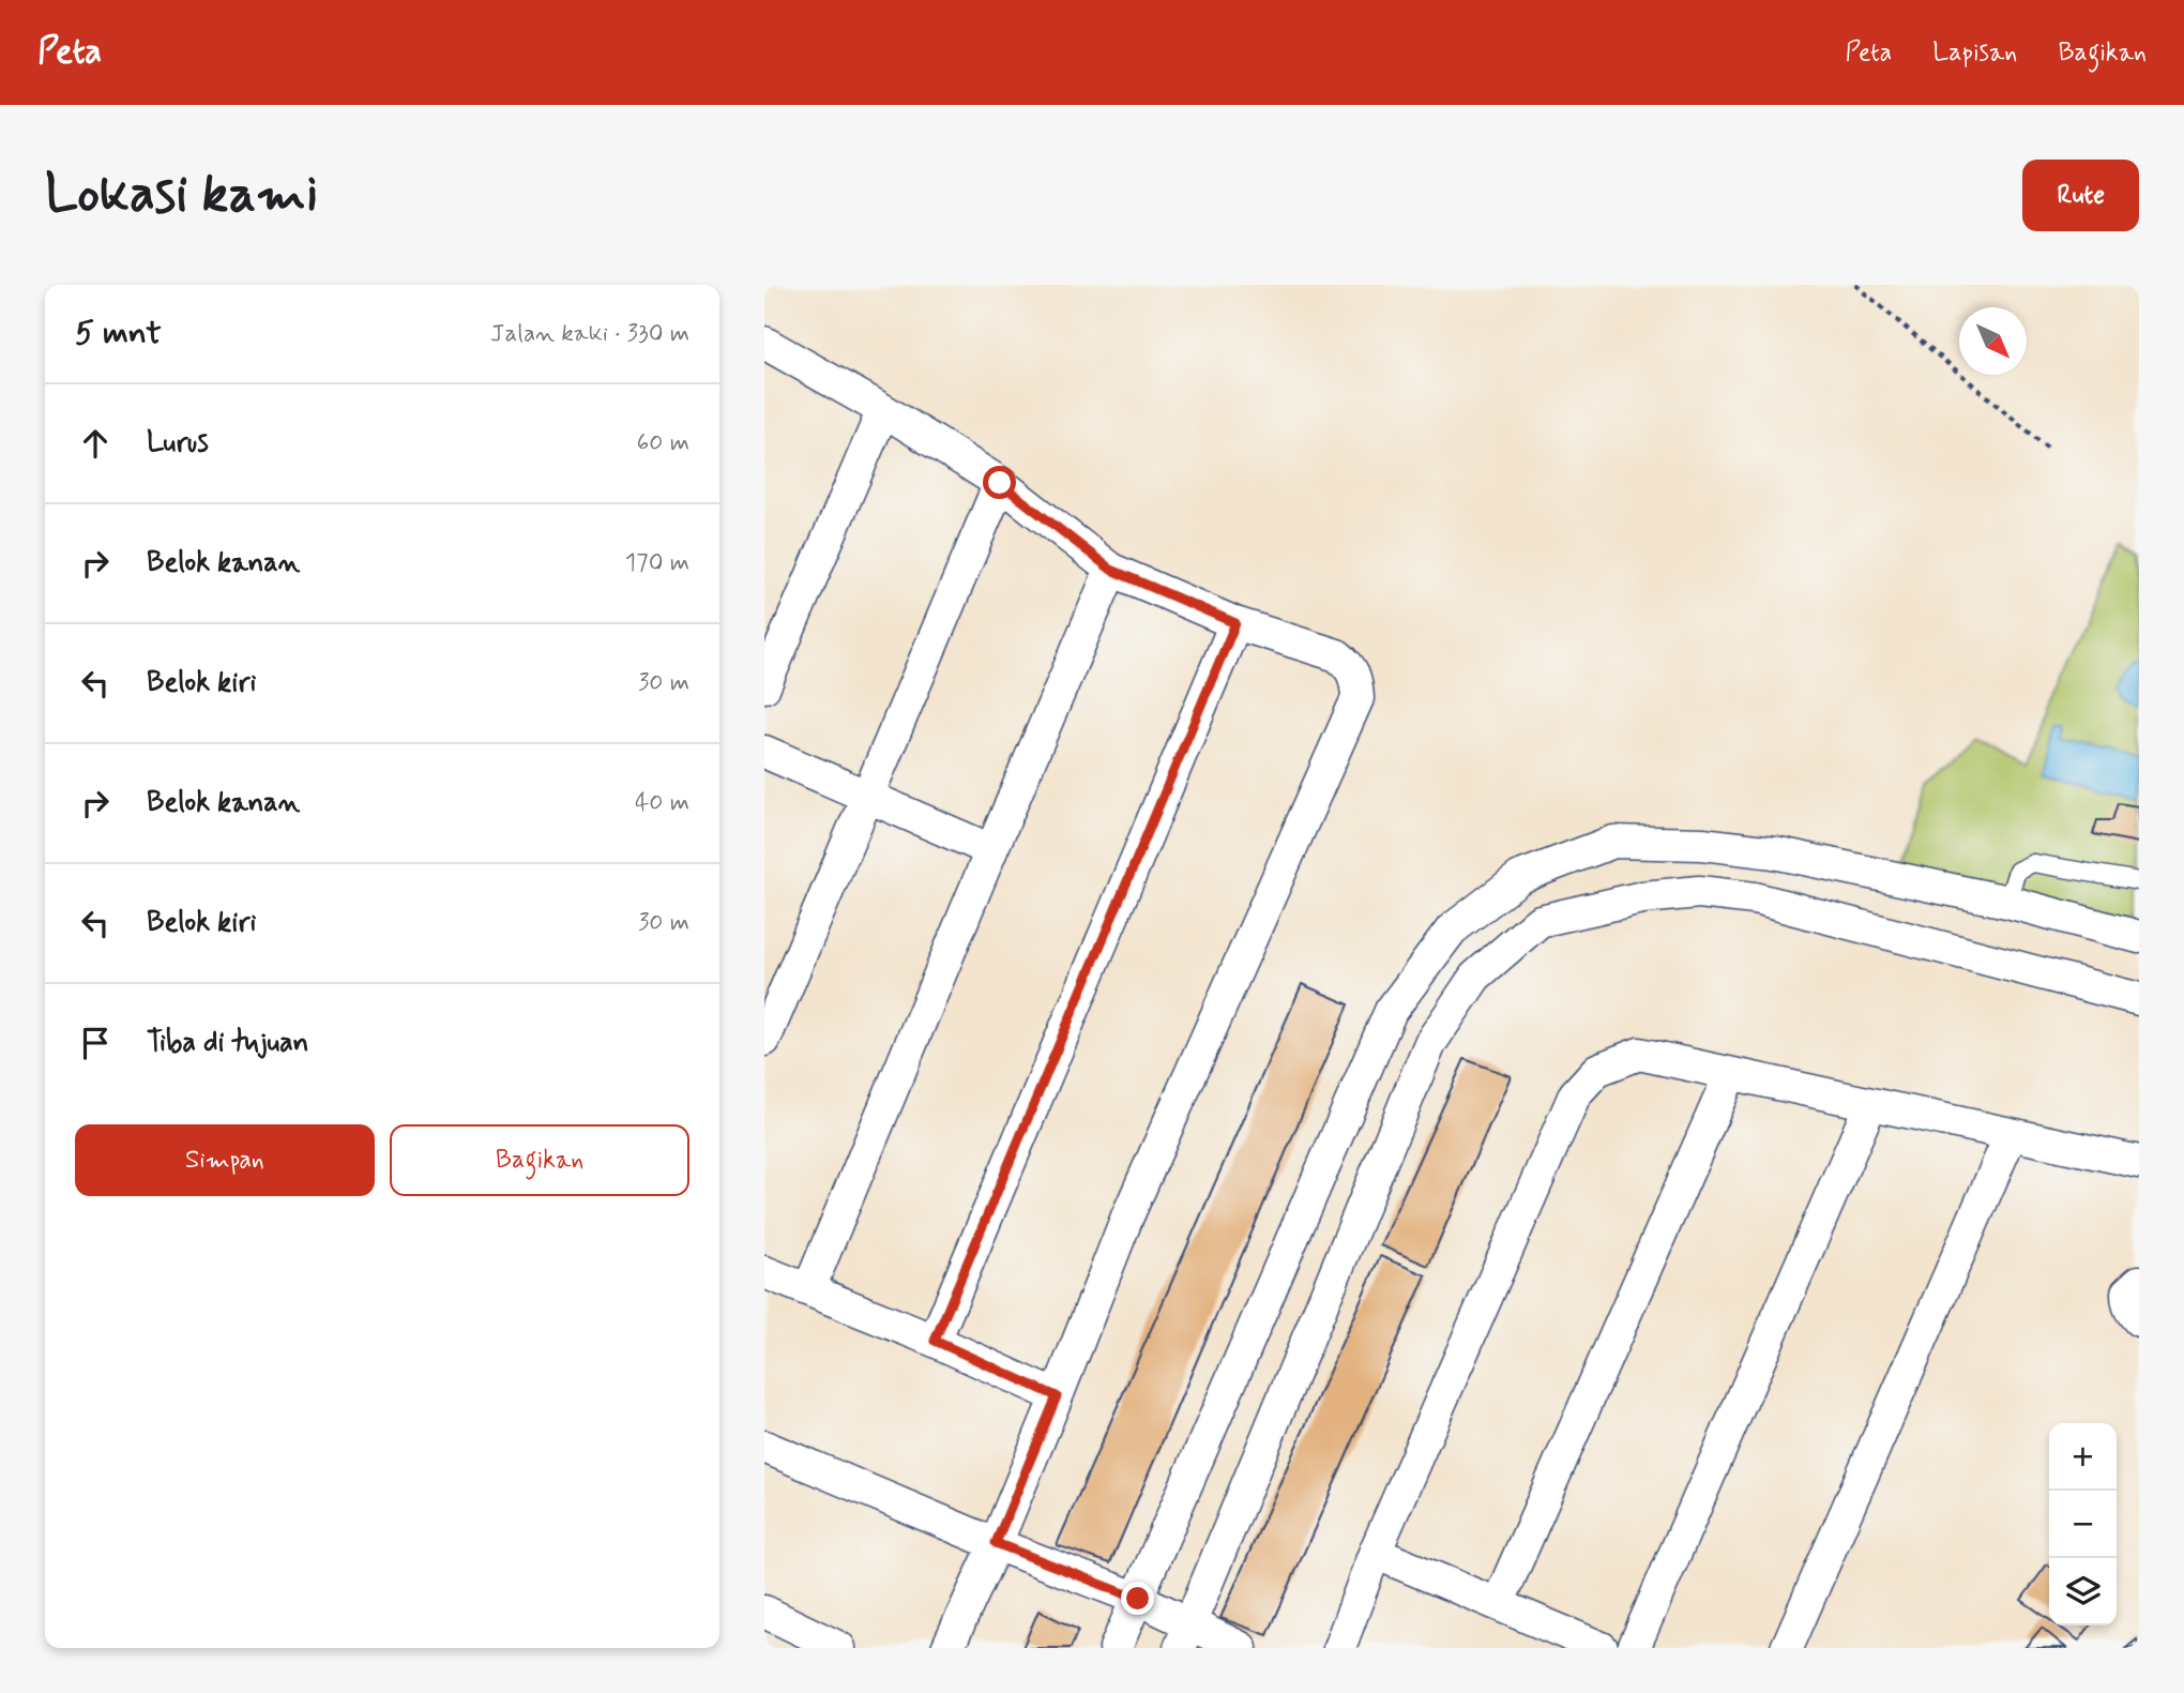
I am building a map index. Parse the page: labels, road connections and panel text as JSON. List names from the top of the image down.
{
  "north": "bottom right",
  "page": {
    "header": "Peta",
    "nav": ["Peta", "Lapisan", "Bagikan"],
    "buttons": [
      "Rute",
      ["Simpan", "Bagikan"]
    ],
    "title": "Lokasi kami",
    "heading": ["5 mnt", "Jalan kaki · 330 m"],
    "list": [
      ["Lurus", "60 m"],
      ["Belok kanan", "170 m"],
      ["Belok kiri", "30 m"],
      ["Belok kanan", "40 m"],
      ["Belok kiri", "30 m"],
      "Tiba di tujuan"
    ],
    "map_buttons": ["+", "−"]
  }
}
